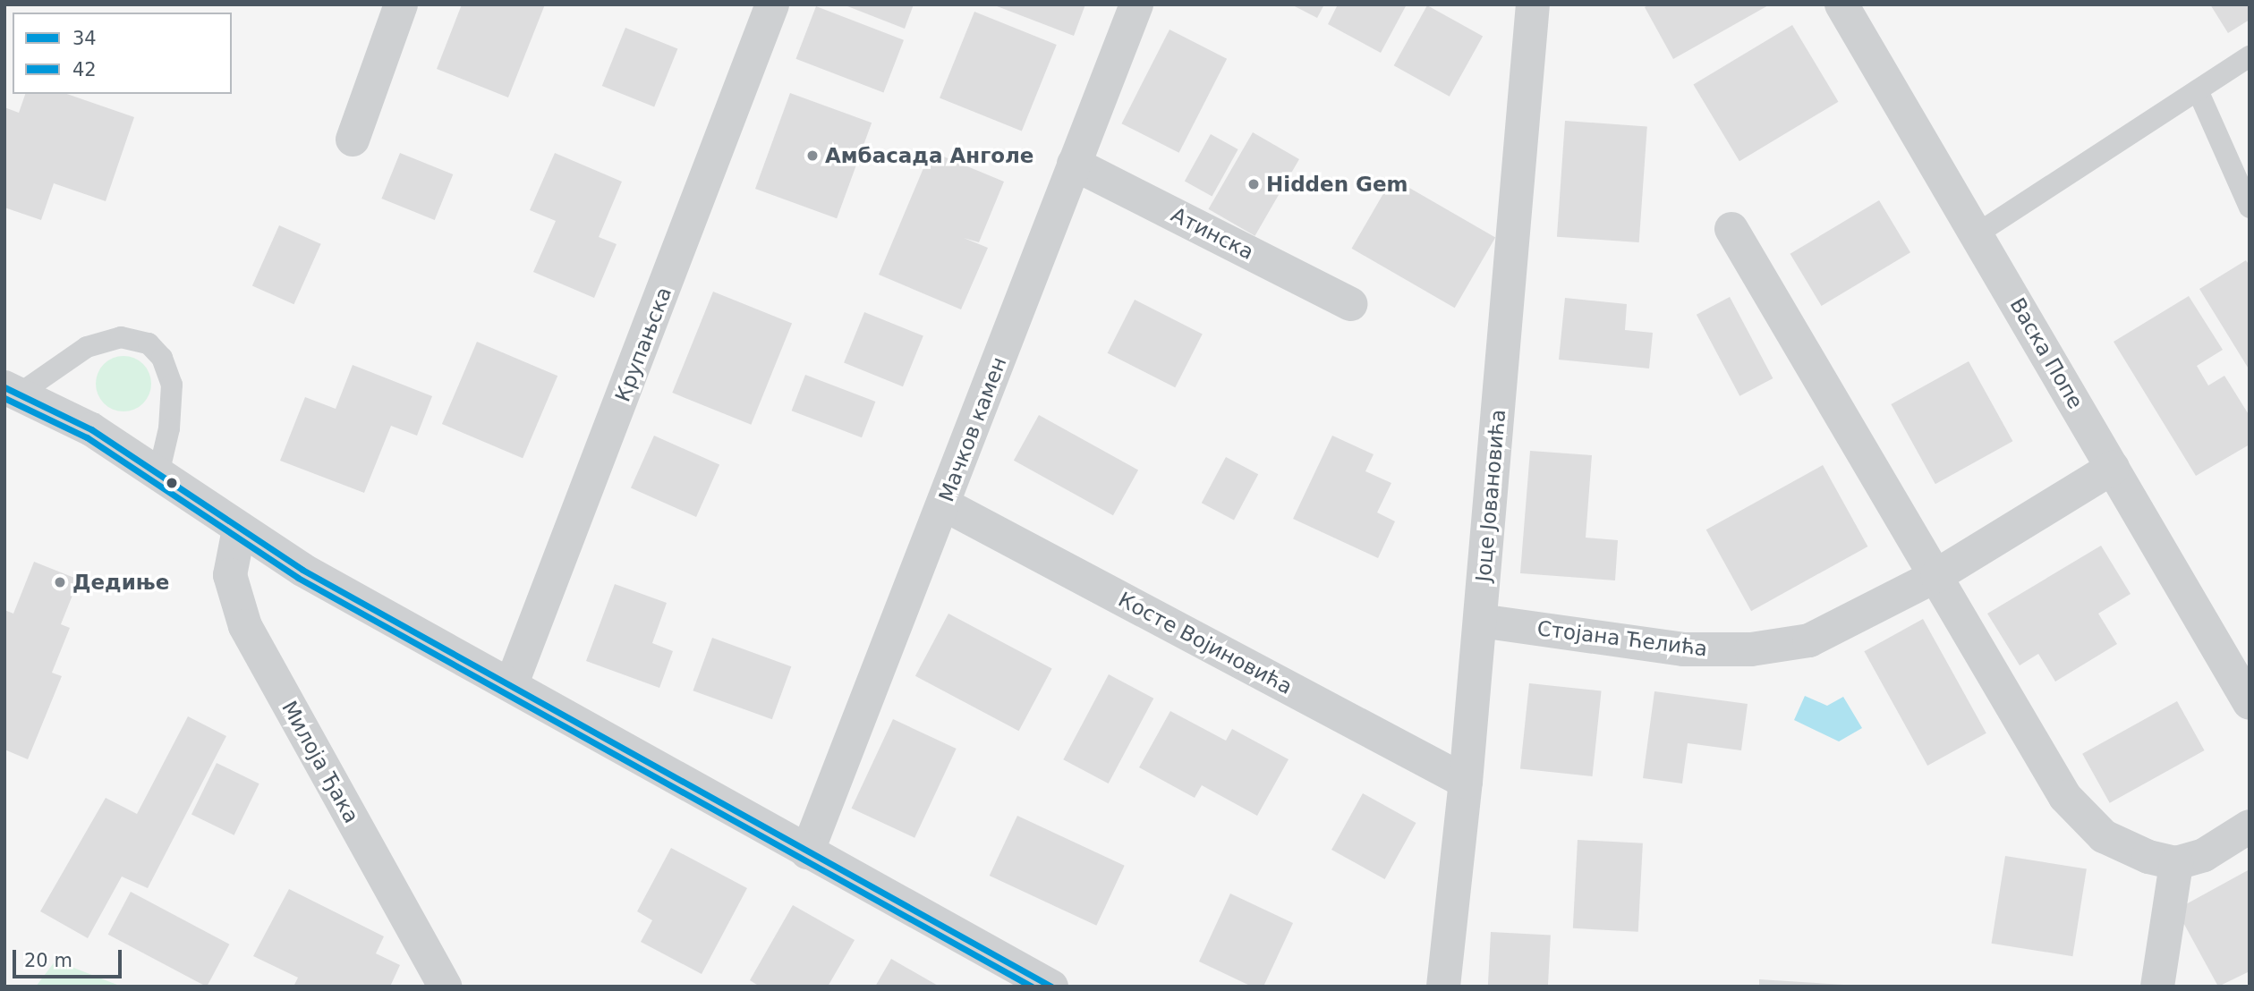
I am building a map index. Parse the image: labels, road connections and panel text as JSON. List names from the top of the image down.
{
  "streets": {
    "street": [
      "Атинска",
      "Крупањска",
      "Васка Попе",
      "Мачков камен",
      "Јоце Јовановића",
      "Стојана Ћелића",
      "Косте Војиновића",
      "Милоја Ђака"
    ]
  },
  "crossings": [
    ["Атинска", "Мачков камен"],
    ["Васка Попе", "Стојана Ћелића"],
    ["Мачков камен", "Косте Војиновића"],
    ["Јоце Јовановића", "Стојана Ћелића"],
    ["Јоце Јовановића", "Косте Војиновића"]
  ],
  "places": ["Амбасада Анголе", "Hidden Gem", "Дедиње"],
  "lines": ["transit line 34", "transit line 42"],
  "legend": ["34", "42"],
  "scale_bar": "20 m"
}
